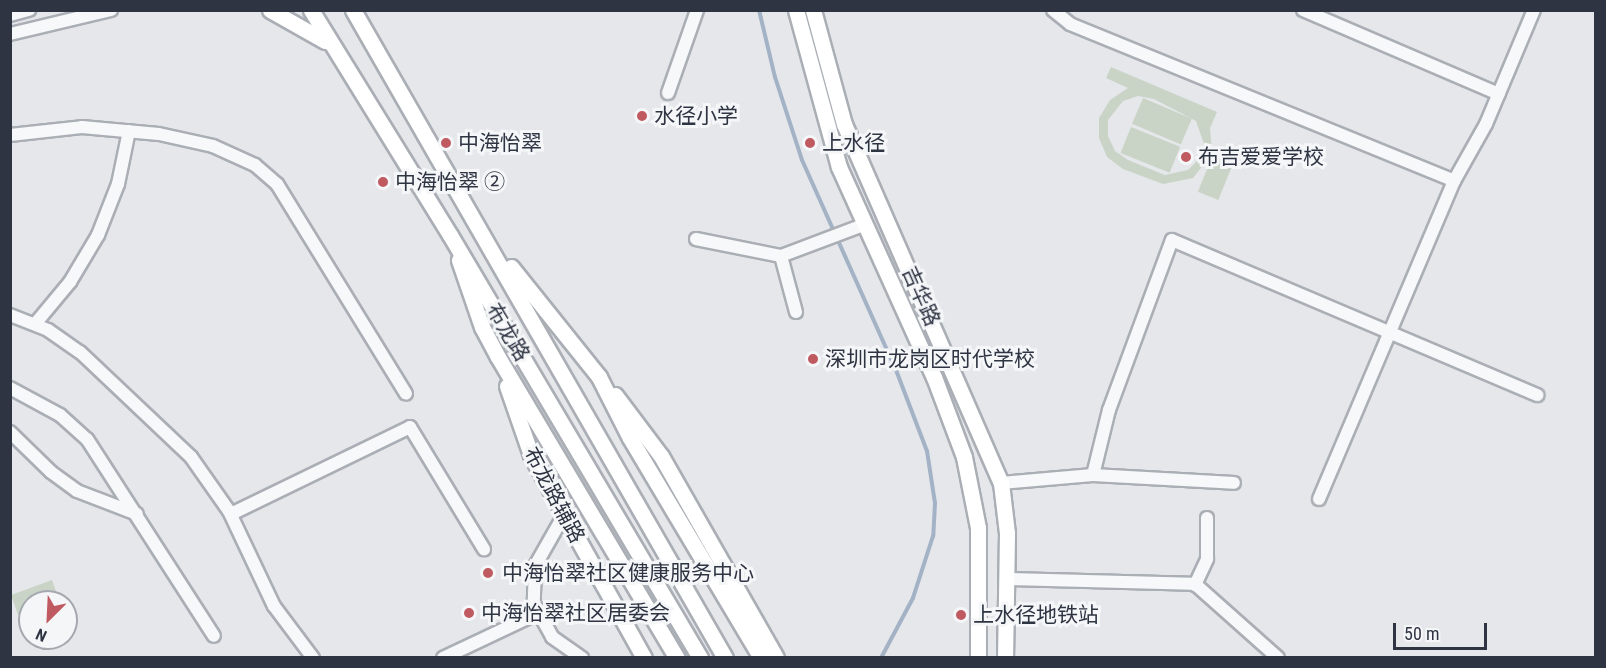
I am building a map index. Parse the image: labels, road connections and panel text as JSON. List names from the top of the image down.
{
  "streets": {
    "main road": ["吉华路", "布龙路", "布龙路辅路"]
  },
  "places": [
    "水径小学",
    "中海怡翠",
    "上水径",
    "布吉爱爱学校",
    "中海怡翠 ②",
    "深圳市龙岗区时代学校",
    "中海怡翠社区健康服务中心",
    "中海怡翠社区居委会",
    "上水径地铁站"
  ],
  "scale_bar": "50 m",
  "north": "bottom left"
}
